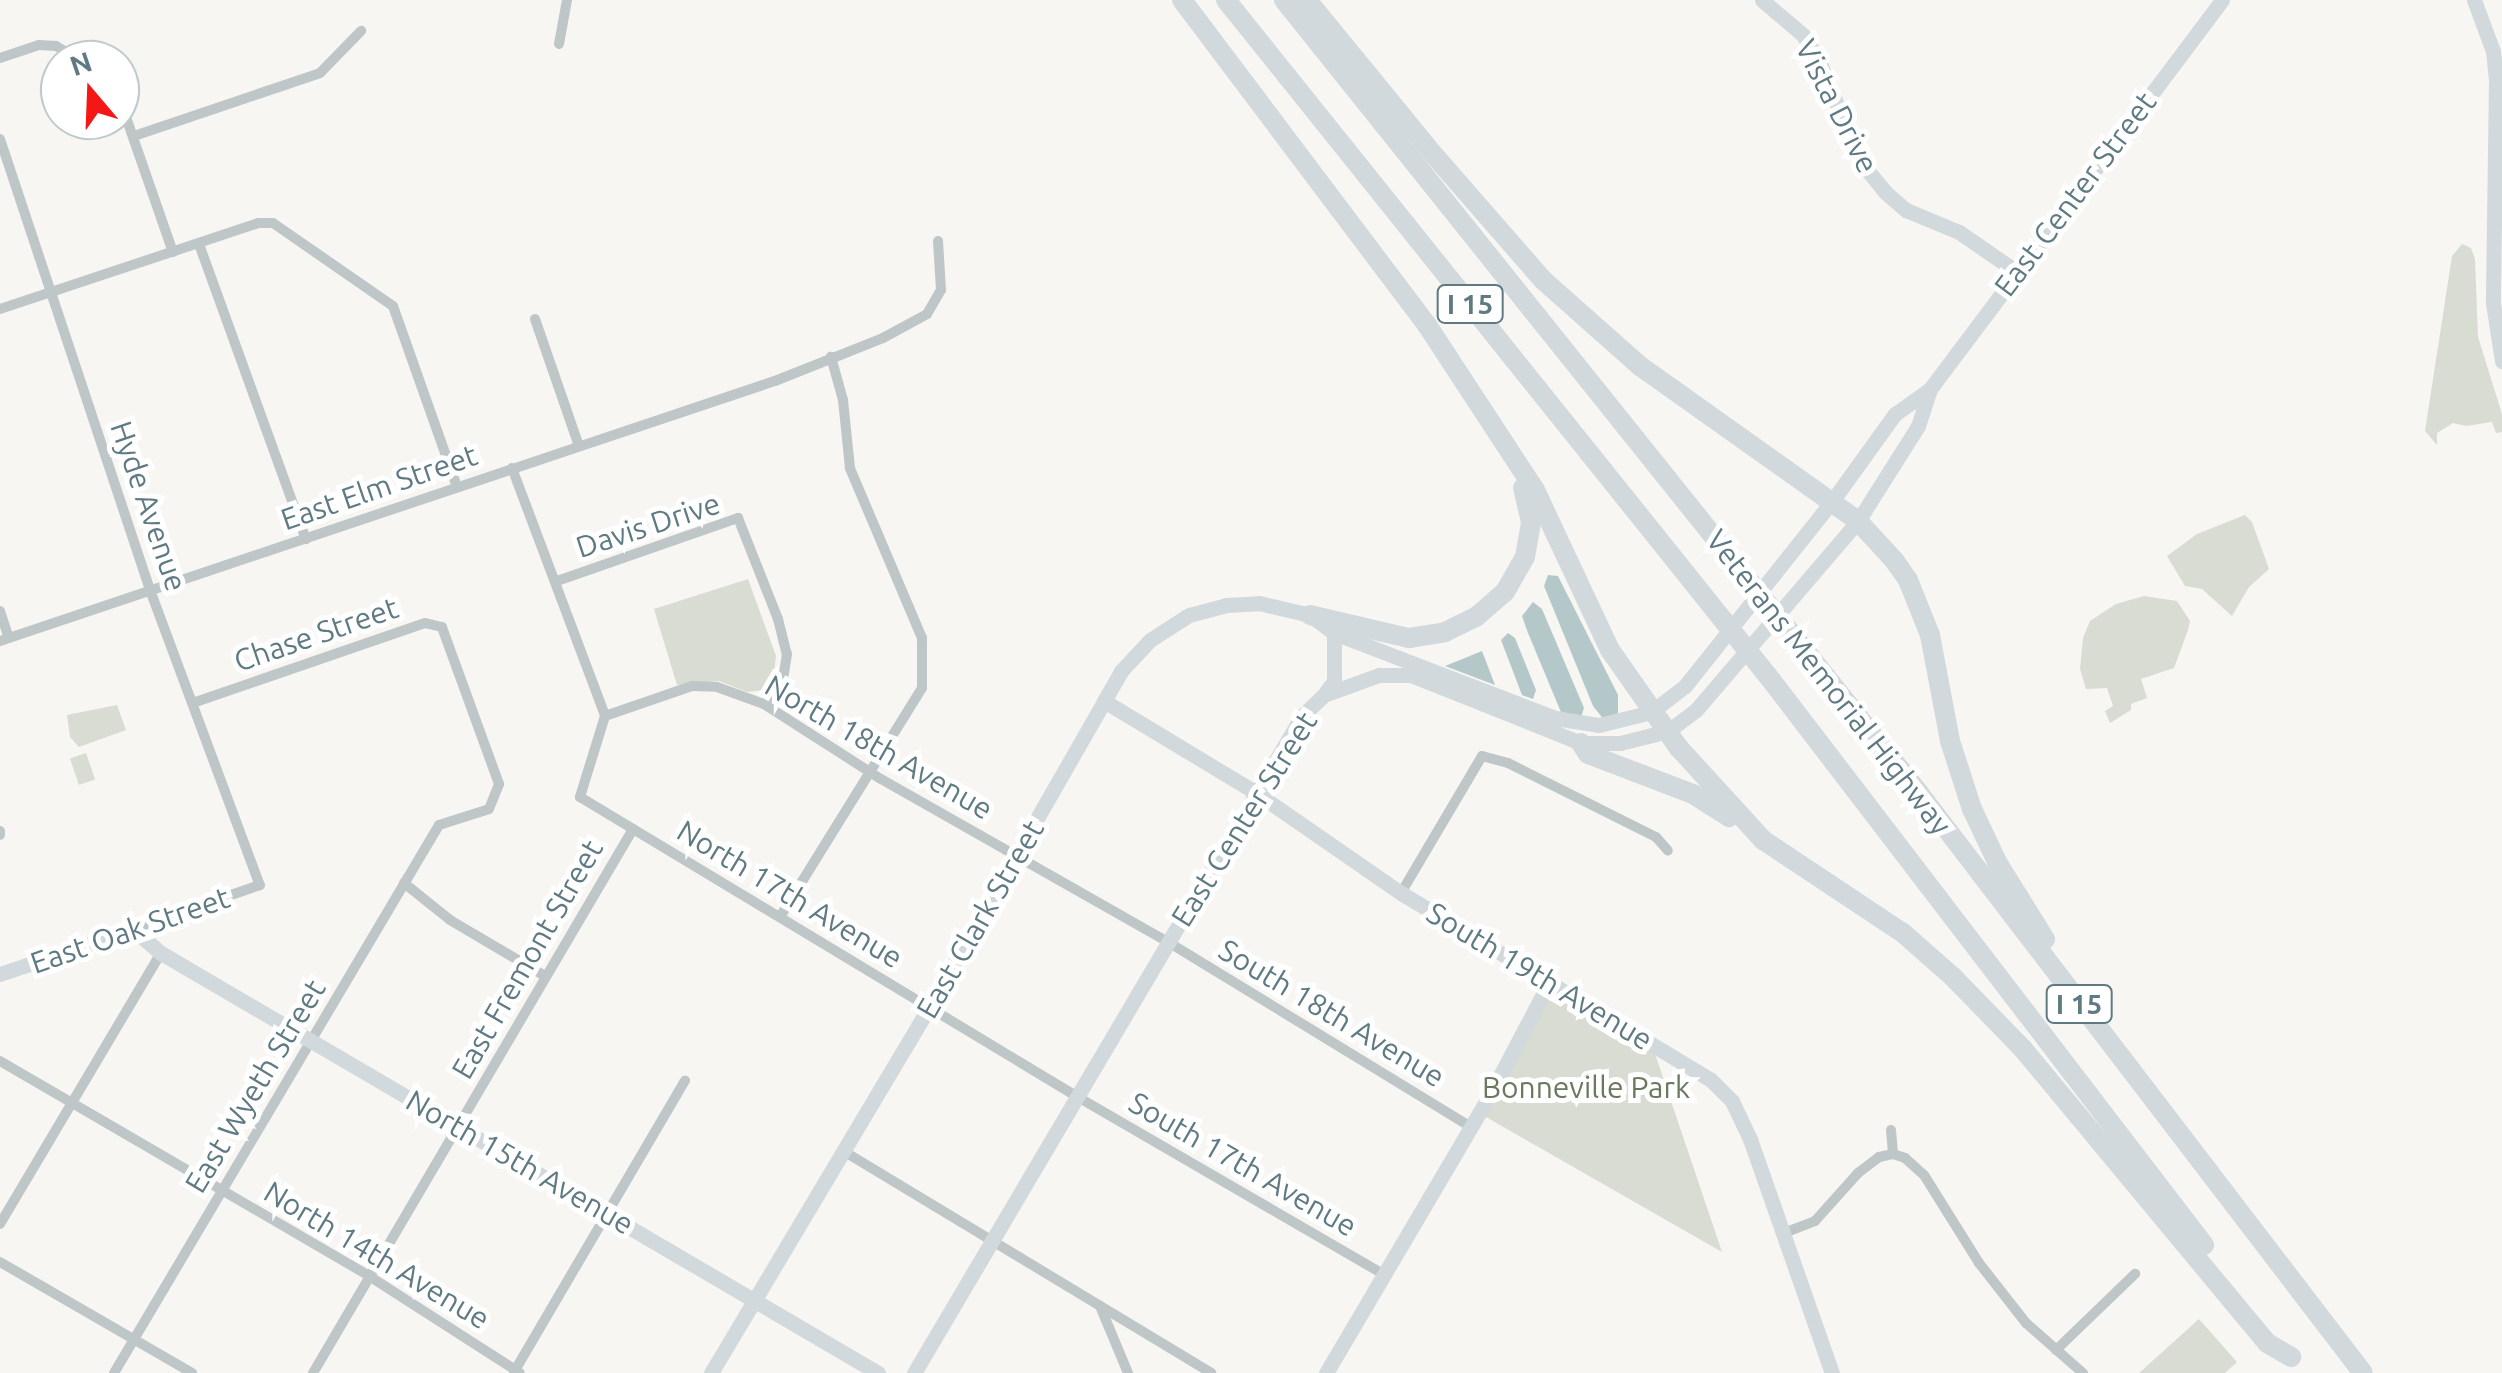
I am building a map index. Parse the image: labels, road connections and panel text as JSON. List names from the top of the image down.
{
  "streets": {
    "highway": ["I 15", "Veterans Memorial Highway"],
    "main road": [
      "Vista Drive",
      "East Center Street",
      "East Clark Street",
      "East Oak Street",
      "South 19th Avenue",
      "North 15th Avenue"
    ],
    "street": [
      "East Elm Street",
      "Hyde Avenue",
      "Davis Drive",
      "Chase Street",
      "North 18th Avenue",
      "North 17th Avenue",
      "East Fremont Street",
      "South 18th Avenue",
      "East Wyeth Street",
      "South 17th Avenue",
      "North 14th Avenue"
    ]
  },
  "crossings": [
    ["Vista Drive", "East Center Street"],
    ["East Center Street", "North 18th Avenue"],
    ["East Center Street", "North 17th Avenue"],
    ["East Center Street", "East Clark Street"],
    ["East Center Street", "South 19th Avenue"],
    ["East Center Street", "South 18th Avenue"],
    ["East Center Street", "South 17th Avenue"],
    ["East Elm Street", "Hyde Avenue"],
    ["Hyde Avenue", "Chase Street"],
    ["Hyde Avenue", "East Oak Street"],
    ["Davis Drive", "North 18th Avenue"],
    ["Chase Street", "East Wyeth Street"],
    ["North 18th Avenue", "North 17th Avenue"],
    ["North 18th Avenue", "East Clark Street"],
    ["North 18th Avenue", "South 18th Avenue"],
    ["North 17th Avenue", "East Clark Street"],
    ["North 17th Avenue", "East Fremont Street"],
    ["North 17th Avenue", "South 17th Avenue"],
    ["East Clark Street", "South 19th Avenue"],
    ["East Clark Street", "North 15th Avenue"],
    ["East Oak Street", "North 15th Avenue"],
    ["East Fremont Street", "North 15th Avenue"],
    ["East Fremont Street", "North 14th Avenue"],
    ["East Wyeth Street", "North 15th Avenue"],
    ["East Wyeth Street", "North 14th Avenue"]
  ],
  "parks": ["Bonneville Park"],
  "north": "top"
}
